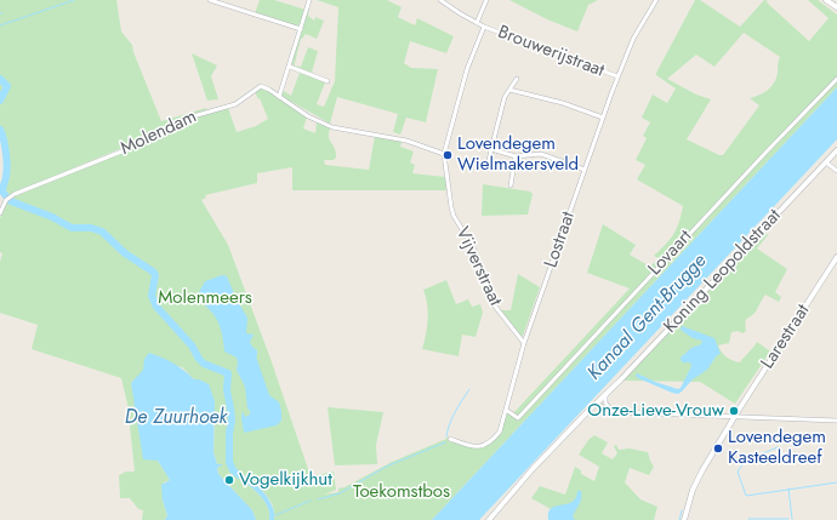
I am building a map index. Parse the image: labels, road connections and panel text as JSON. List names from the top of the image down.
{
  "streets": {
    "street": [
      "Brouwerijstraat",
      "Molendam",
      "Lostraat",
      "Lovaart",
      "Vijverstraat",
      "Koning Leopoldstraat",
      "Larestraat"
    ]
  },
  "crossings": [
    ["Brouwerijstraat", "Lostraat"],
    ["Brouwerijstraat", "Vijverstraat"],
    ["Lostraat", "Lovaart"],
    ["Lostraat", "Vijverstraat"]
  ],
  "water": ["Kanaal Gent-Brugge", "De Zuurhoek"],
  "parks": ["Molenmeers", "Toekomstbos"],
  "places": [
    "Lovendegem Wielmakersveld",
    "Onze-Lieve-Vrouw",
    "Lovendegem Kasteeldreef",
    "Vogelkijkhut"
  ]
}
